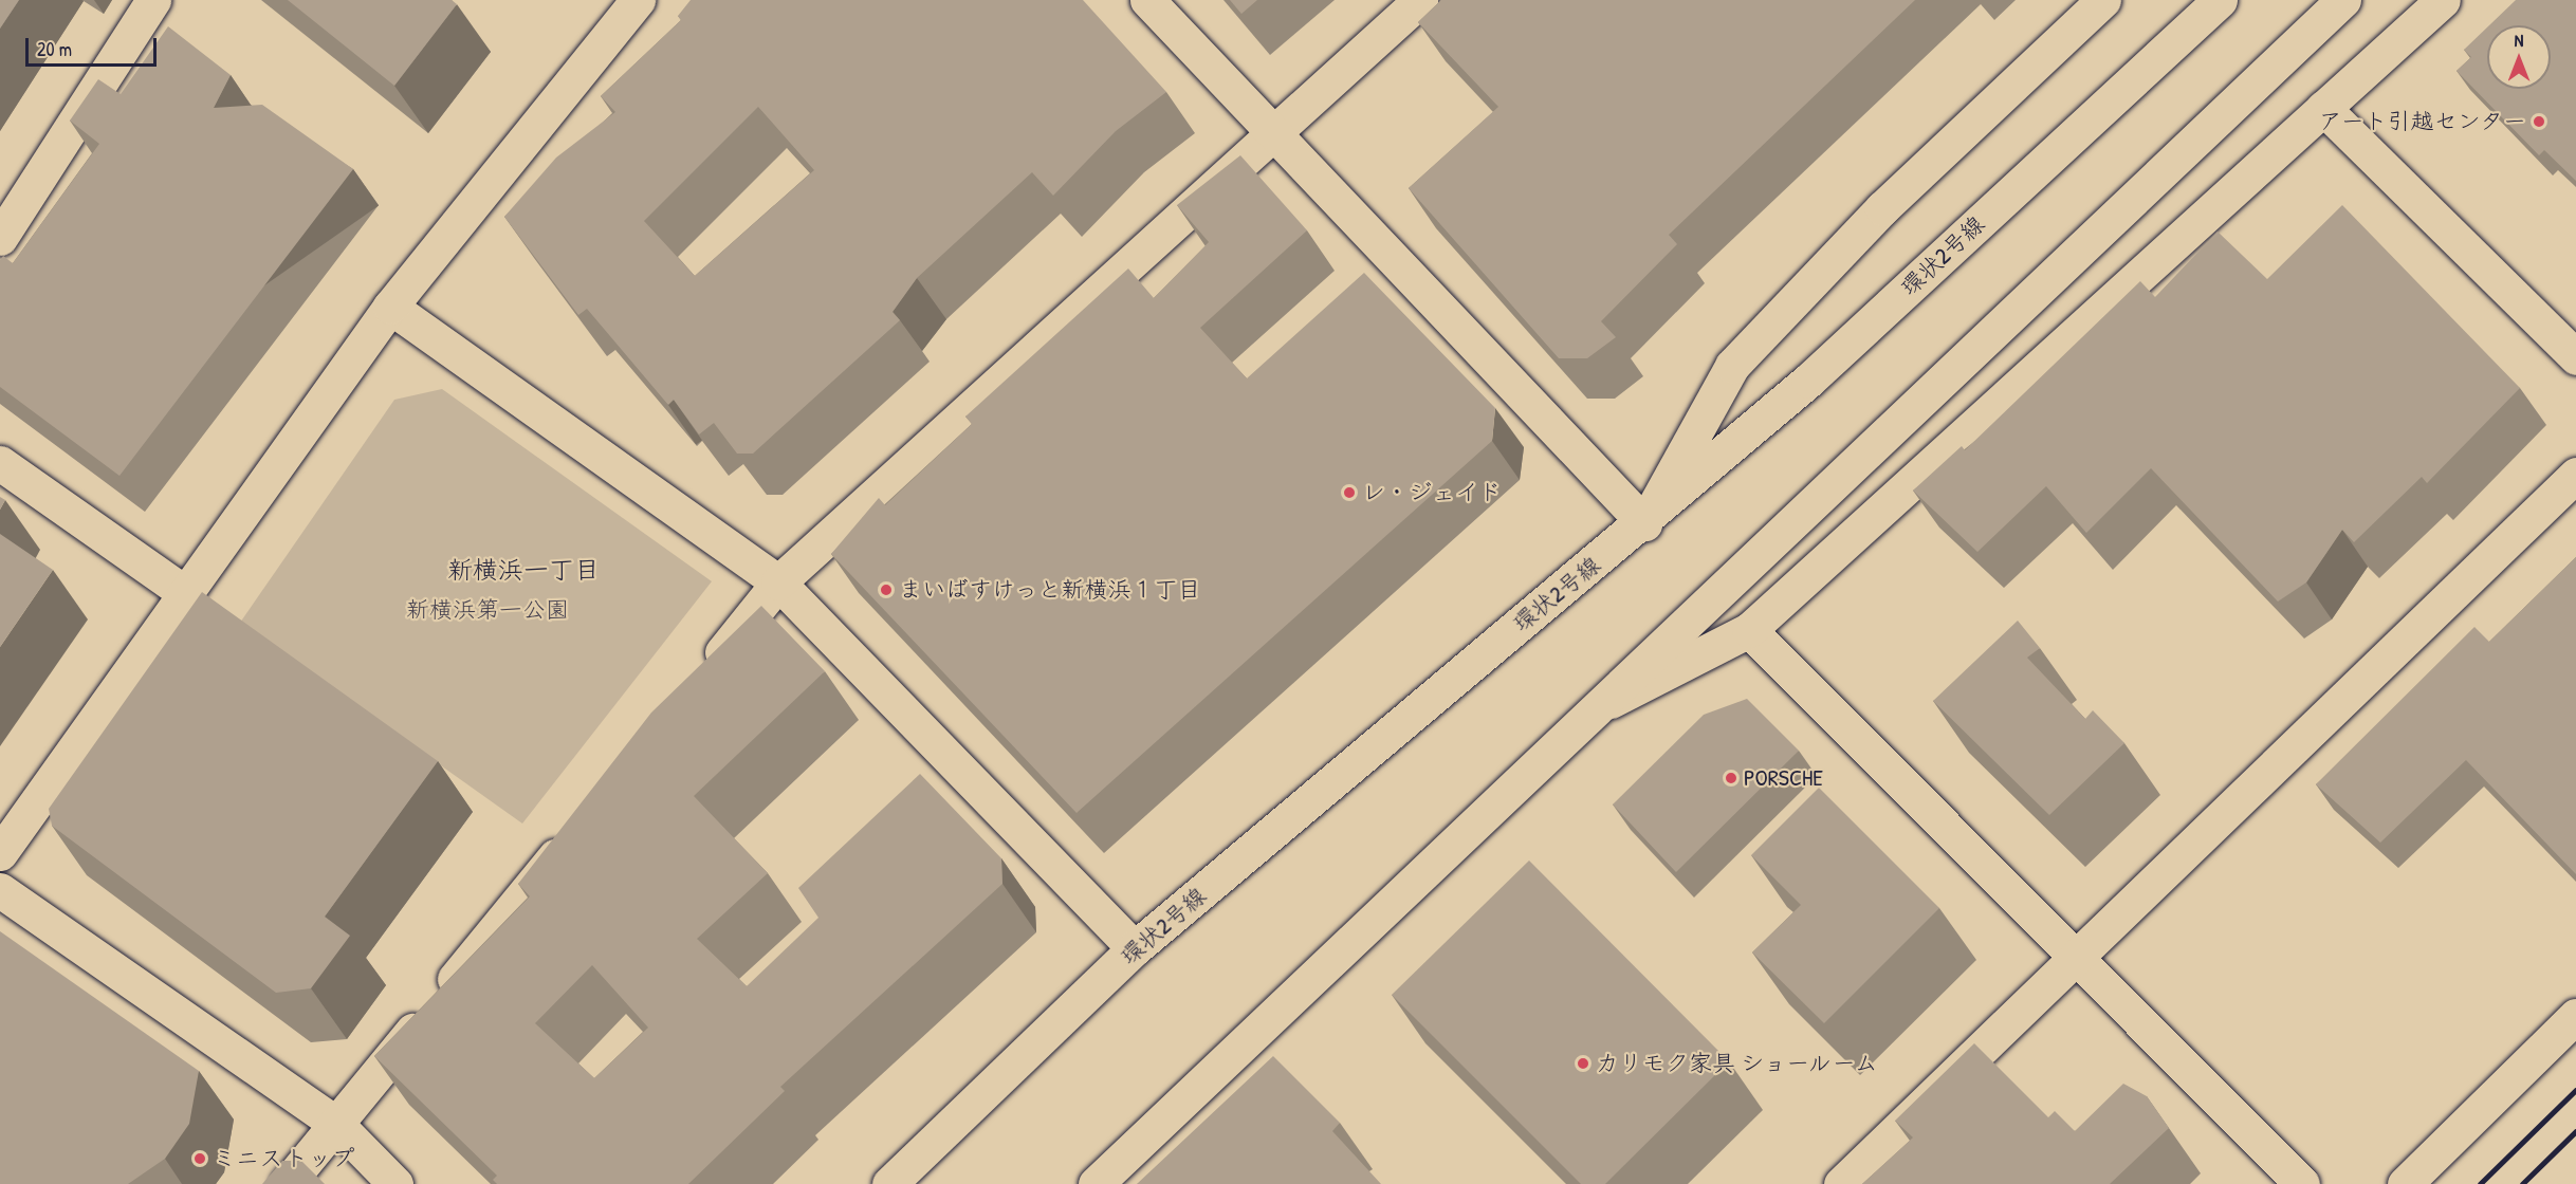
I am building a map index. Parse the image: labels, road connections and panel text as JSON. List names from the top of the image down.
{
  "streets": {
    "street": ["環状2号線"]
  },
  "districts": ["新横浜一丁目"],
  "parks": ["新横浜第一公園"],
  "places": [
    "アート引越センター",
    "レ・ジェイド",
    "まいばすけっと新横浜１丁目",
    "PORSCHE",
    "カリモク家具 ショールーム",
    "ミニストップ"
  ],
  "scale_bar": "20 m",
  "north": "top"
}
